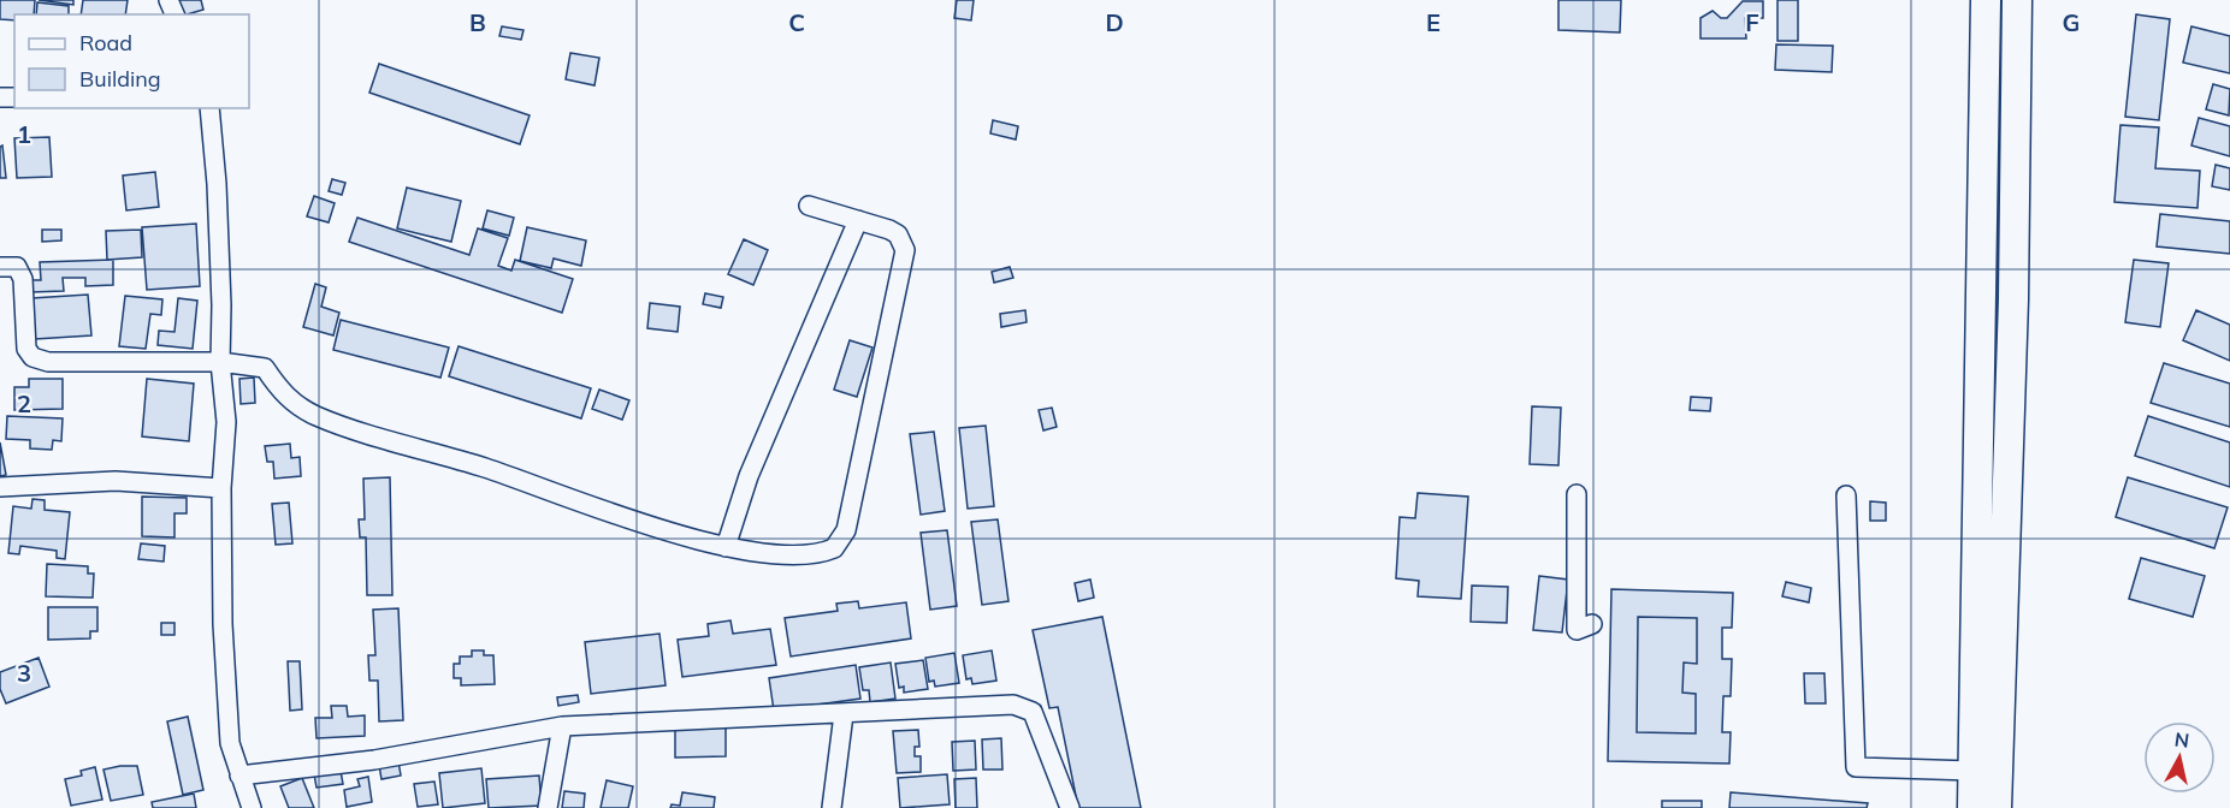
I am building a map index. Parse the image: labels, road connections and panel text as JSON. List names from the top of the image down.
{
  "legend": ["Road", "Building"],
  "north": "top",
  "grid": {
    "columns": [
      "B",
      "C",
      "D",
      "E",
      "F",
      "G"
    ],
    "rows": ["1", "2", "3"]
  }
}
